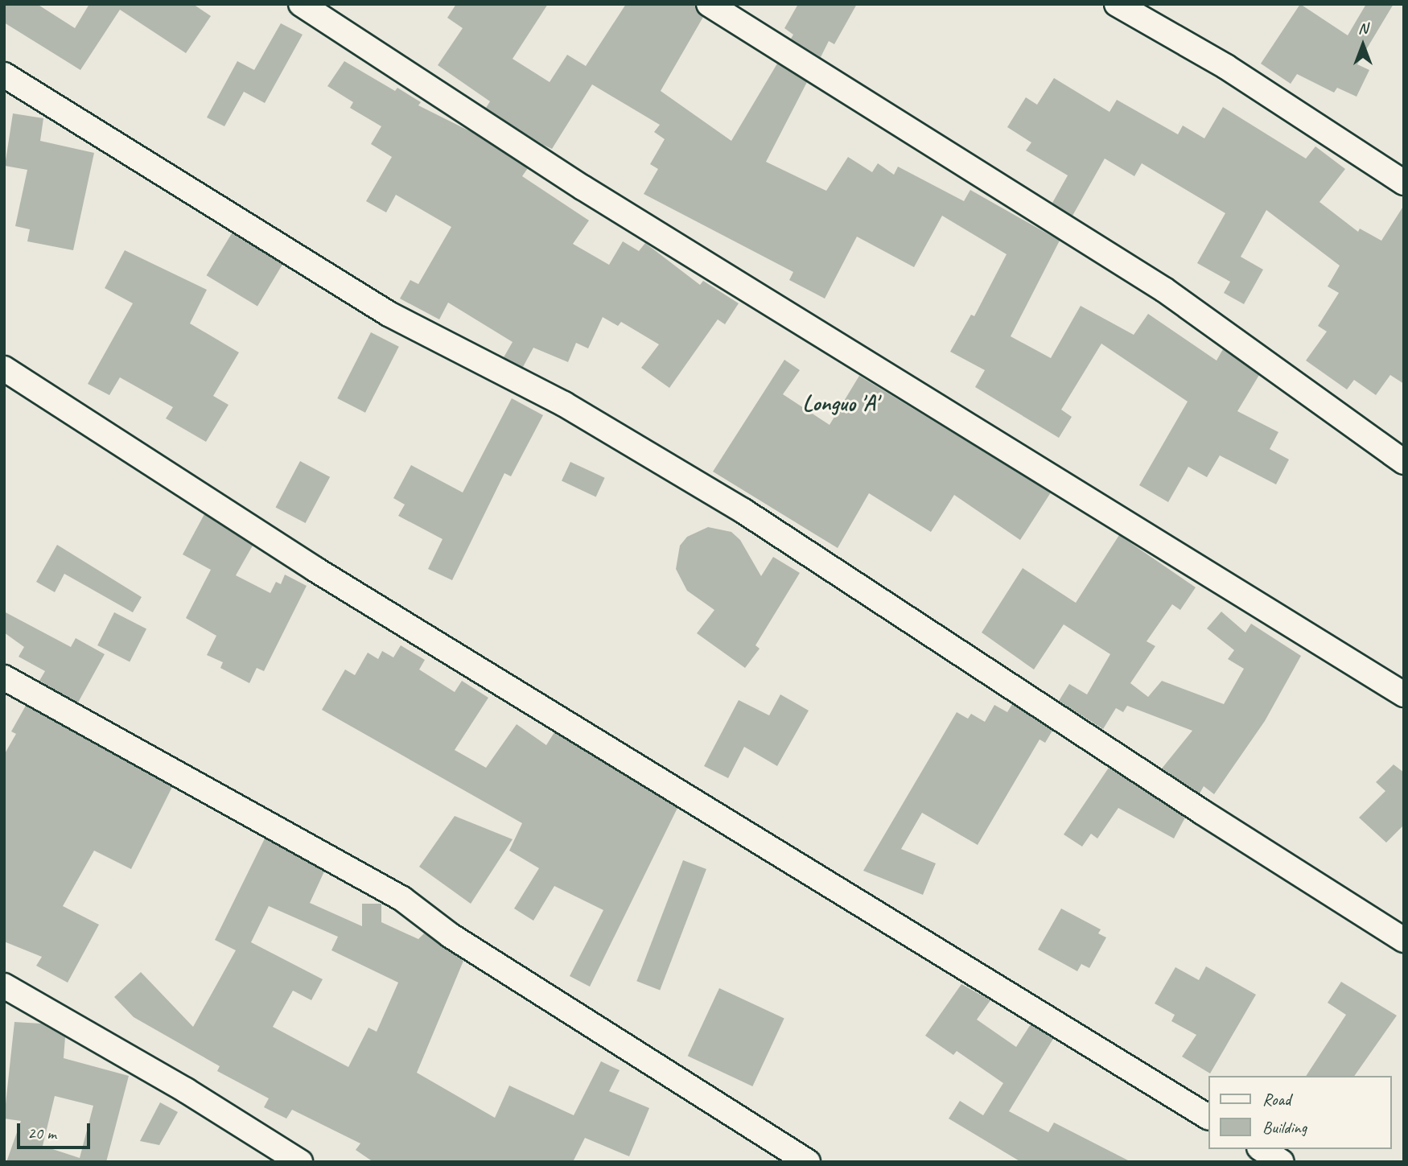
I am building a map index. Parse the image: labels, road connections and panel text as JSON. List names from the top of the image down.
{
  "districts": ["Longuo 'A'"],
  "legend": ["Road", "Building"],
  "scale_bar": "20 m",
  "north": "top"
}
